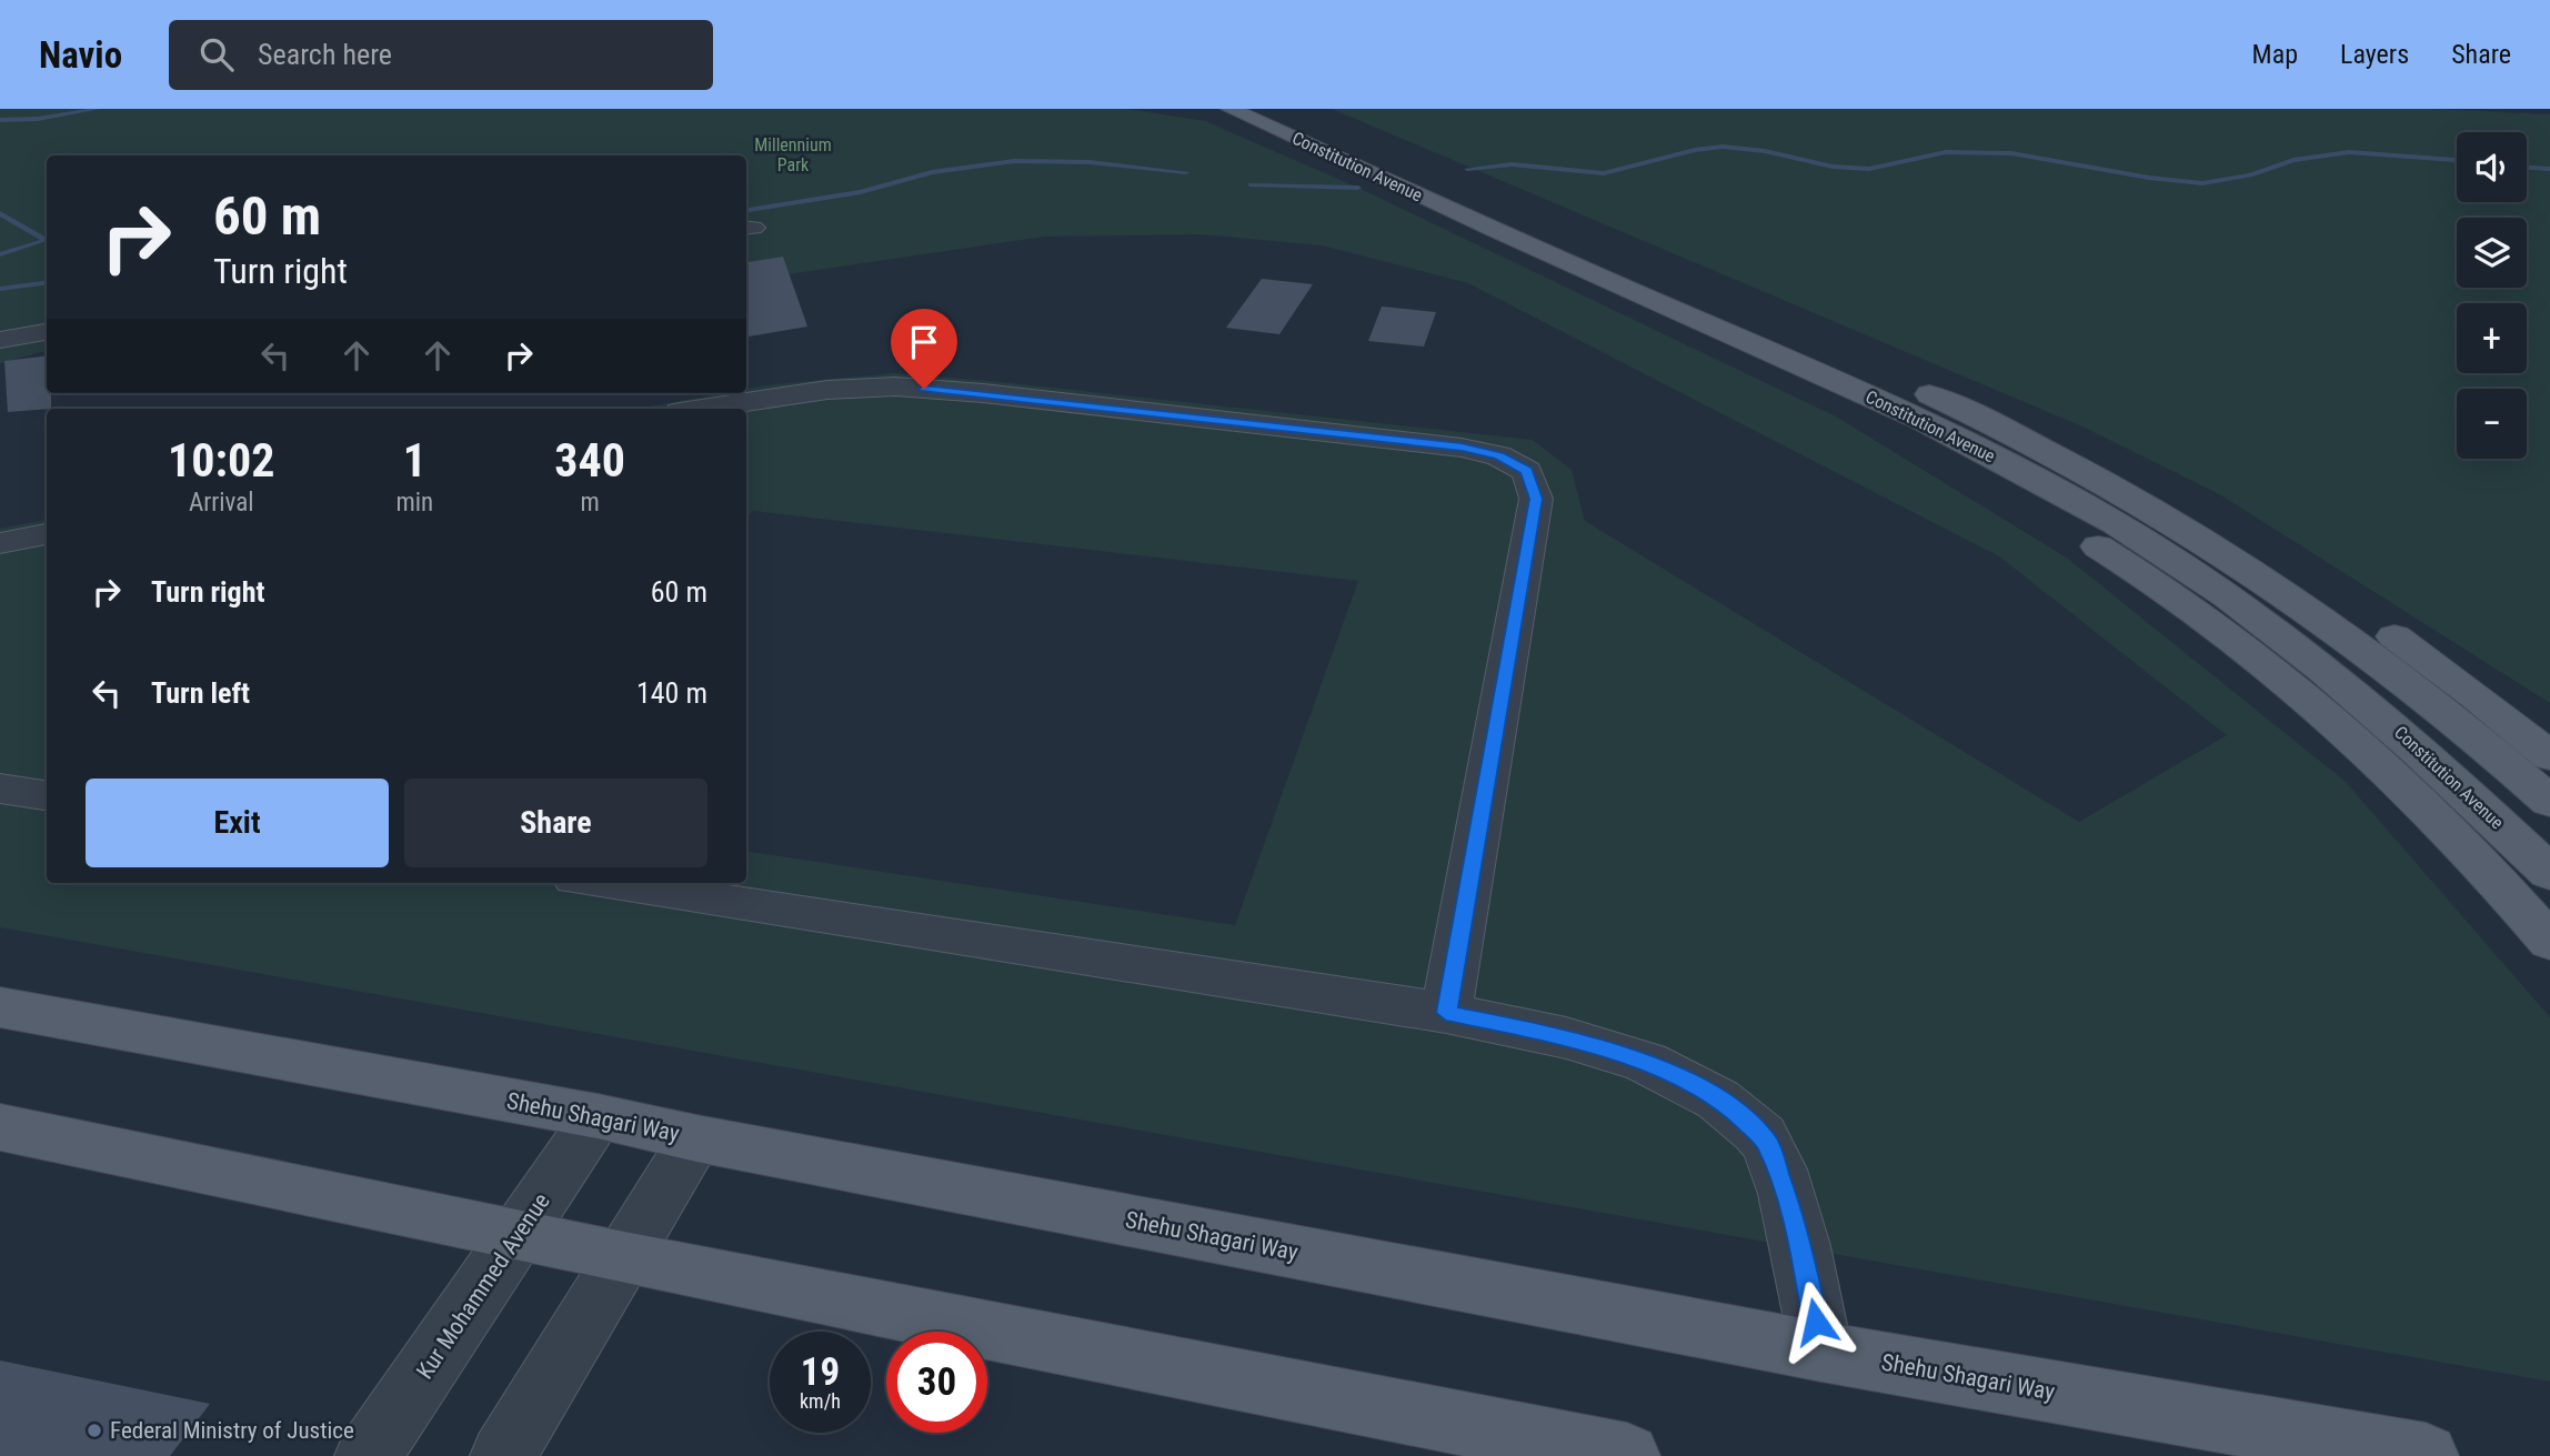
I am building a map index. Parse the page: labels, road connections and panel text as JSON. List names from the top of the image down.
{
  "streets": {
    "main road": ["Constitution Avenue", "Shehu Shagari Way"],
    "street": ["Kur Mohammed Avenue"]
  },
  "crossings": [
    ["Shehu Shagari Way", "Kur Mohammed Avenue"]
  ],
  "parks": ["Millennium Park"],
  "places": ["Federal Ministry of Justice"],
  "page": {
    "header": "Navio",
    "search": "Search here",
    "nav": ["Map", "Layers", "Share"],
    "map_buttons": ["+", "−"],
    "turn": ["60 m", "Turn right"],
    "eta": [
      "10:02",
      "Arrival",
      "1",
      "min",
      "340",
      "m"
    ],
    "list": [
      {
        "name": "Turn right",
        "value": "60 m"
      },
      {
        "name": "Turn left",
        "value": "140 m"
      }
    ],
    "buttons": ["Exit", "Share"],
    "speed": "19 km/h",
    "limit": "30"
  }
}
